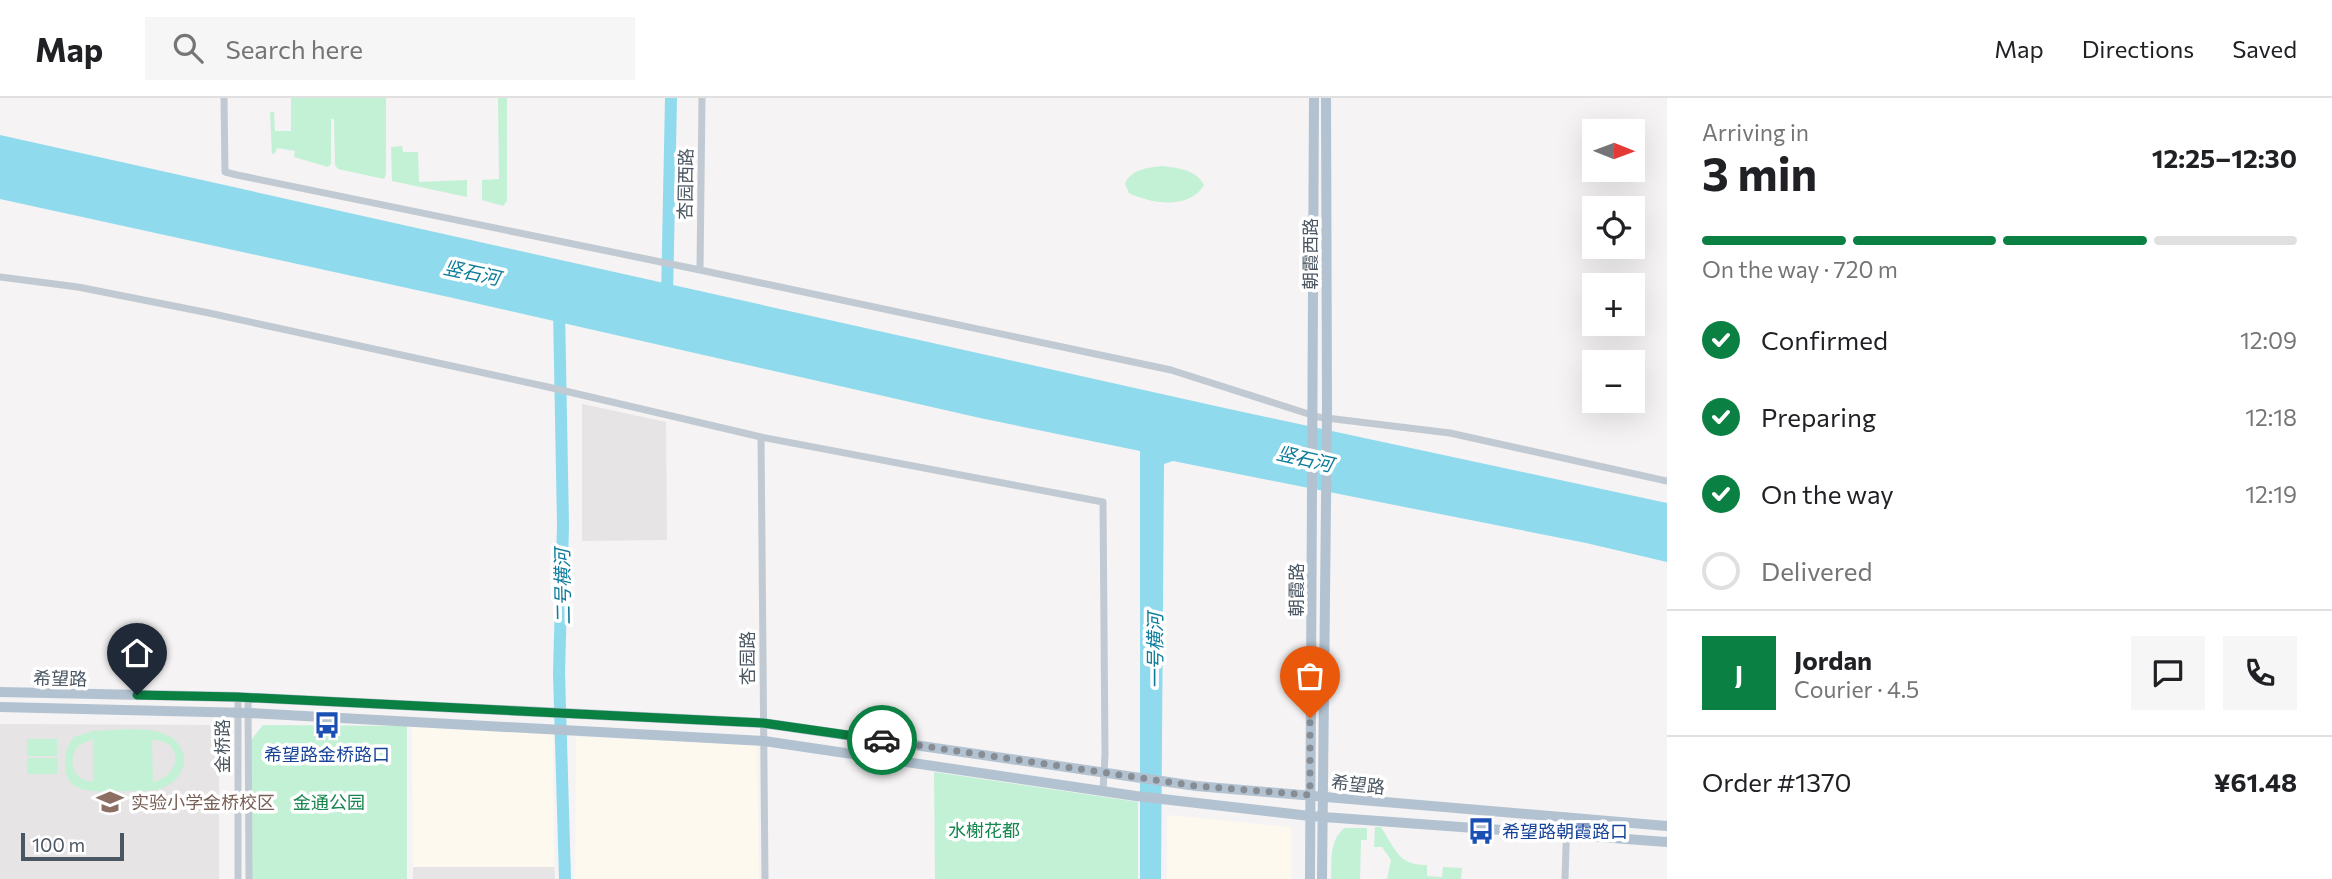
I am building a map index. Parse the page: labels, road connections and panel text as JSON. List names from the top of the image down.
{
  "streets": {
    "main road": ["朝霞西路", "朝霞路", "希望路"],
    "street": ["杏园西路", "杏园路", "金桥路"]
  },
  "crossings": [
    ["朝霞西路", "朝霞路"],
    ["朝霞路", "希望路"],
    ["杏园路", "希望路"],
    ["希望路", "金桥路"]
  ],
  "water": ["竖石河", "二号横河", "一号横河"],
  "parks": ["金通公园", "水榭花都"],
  "places": {
    "bus stop": ["希望路金桥路口", "希望路朝霞路口"],
    "school or university": ["实验小学金桥校区"]
  },
  "scale_bar": "100 m",
  "north": "right",
  "page": {
    "header": "Map",
    "search": "Search here",
    "nav": ["Map", "Directions", "Saved"],
    "heading": ["3 min", "Arriving in", "12:25–12:30"],
    "panel": [
      "Jordan",
      "Courier · 4.5",
      "Order #1370",
      "¥61.48"
    ],
    "map_buttons": ["+", "−"],
    "bar": "On the way · 720 m",
    "list": [
      ["Confirmed", "12:09"],
      ["Preparing", "12:18"],
      ["On the way", "12:19"],
      "Delivered"
    ],
    "round": "J",
    "scale": "100 m"
  }
}
